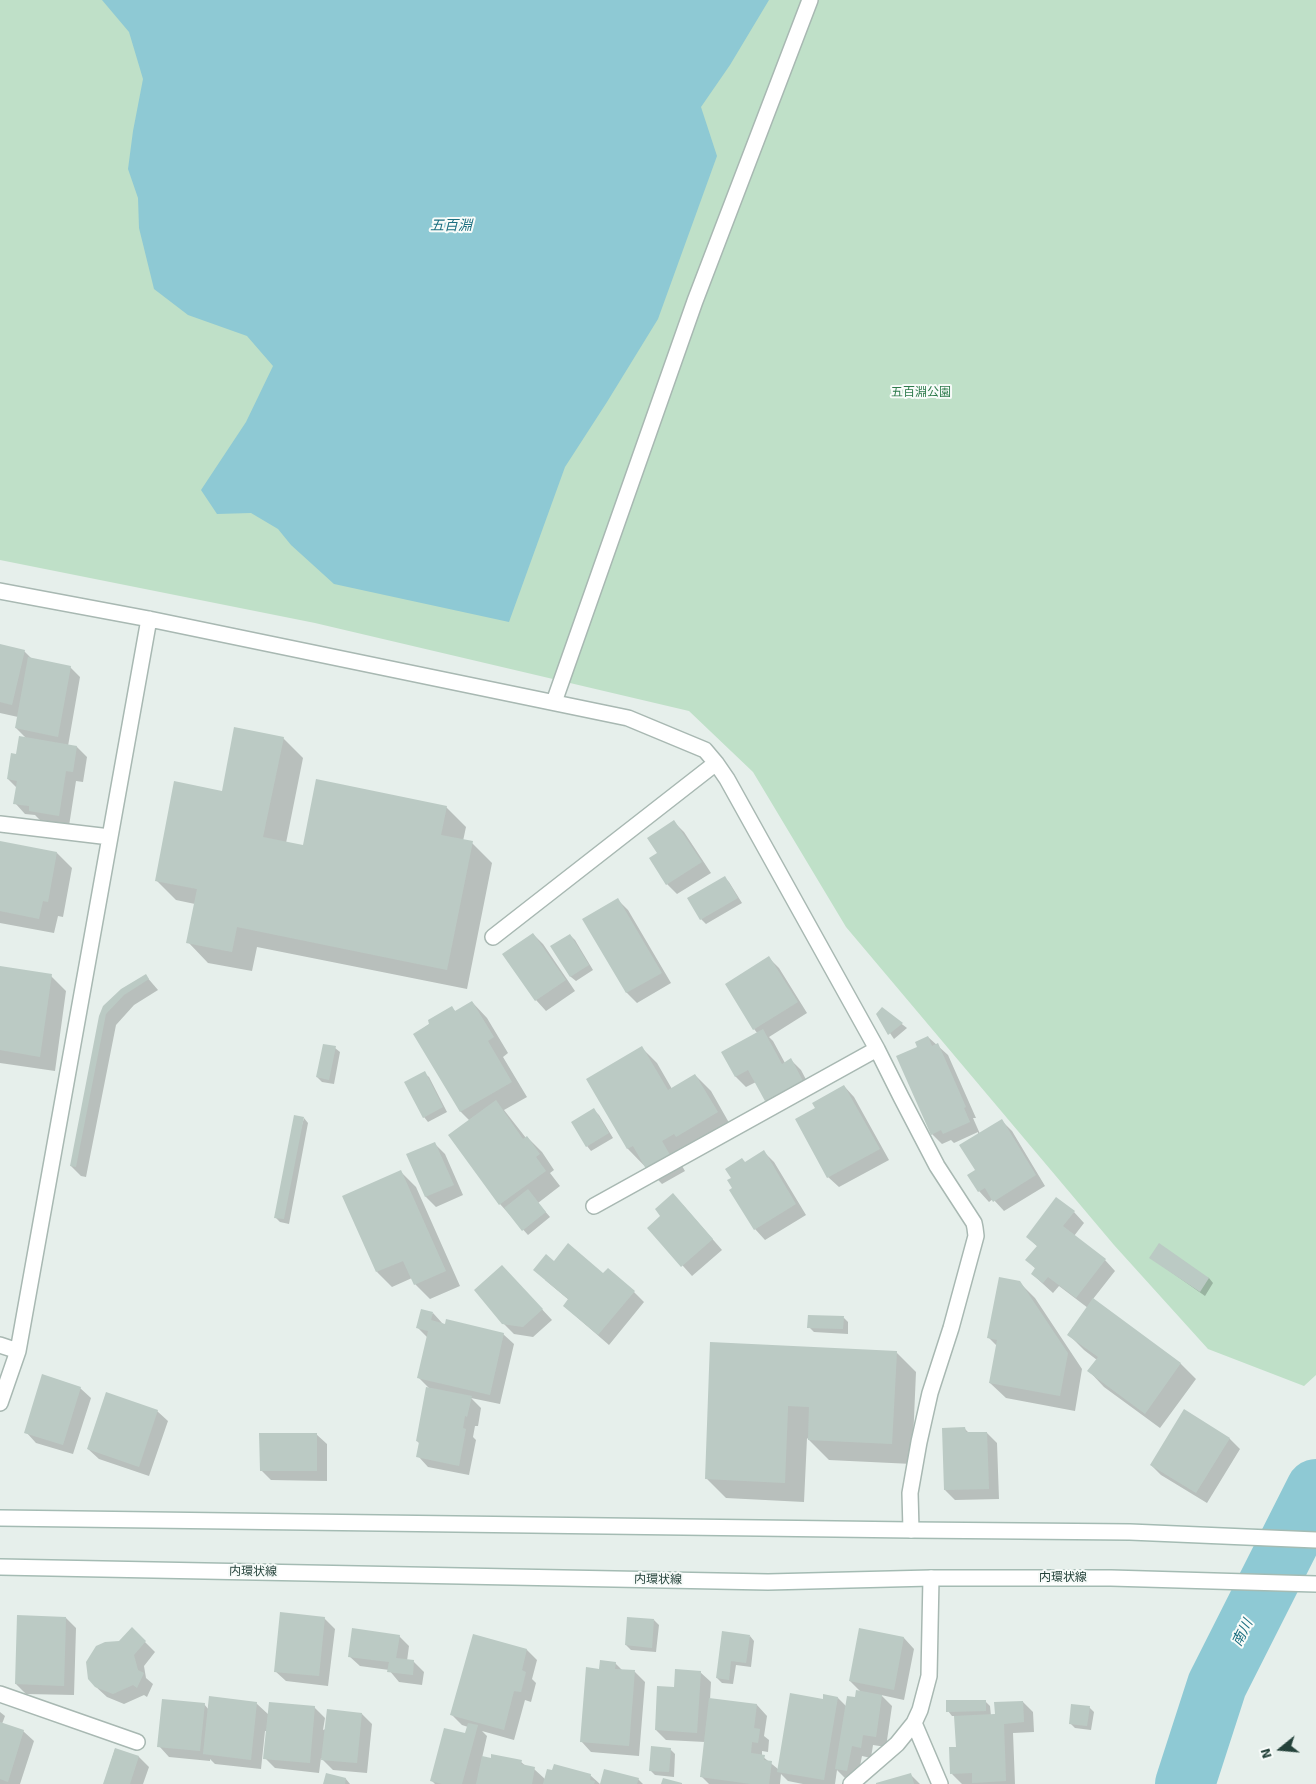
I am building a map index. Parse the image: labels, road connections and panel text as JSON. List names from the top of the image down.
{
  "streets": {
    "street": ["内環状線"]
  },
  "water": ["五百淵", "南川"],
  "parks": ["五百淵公園"],
  "north": "left"
}
